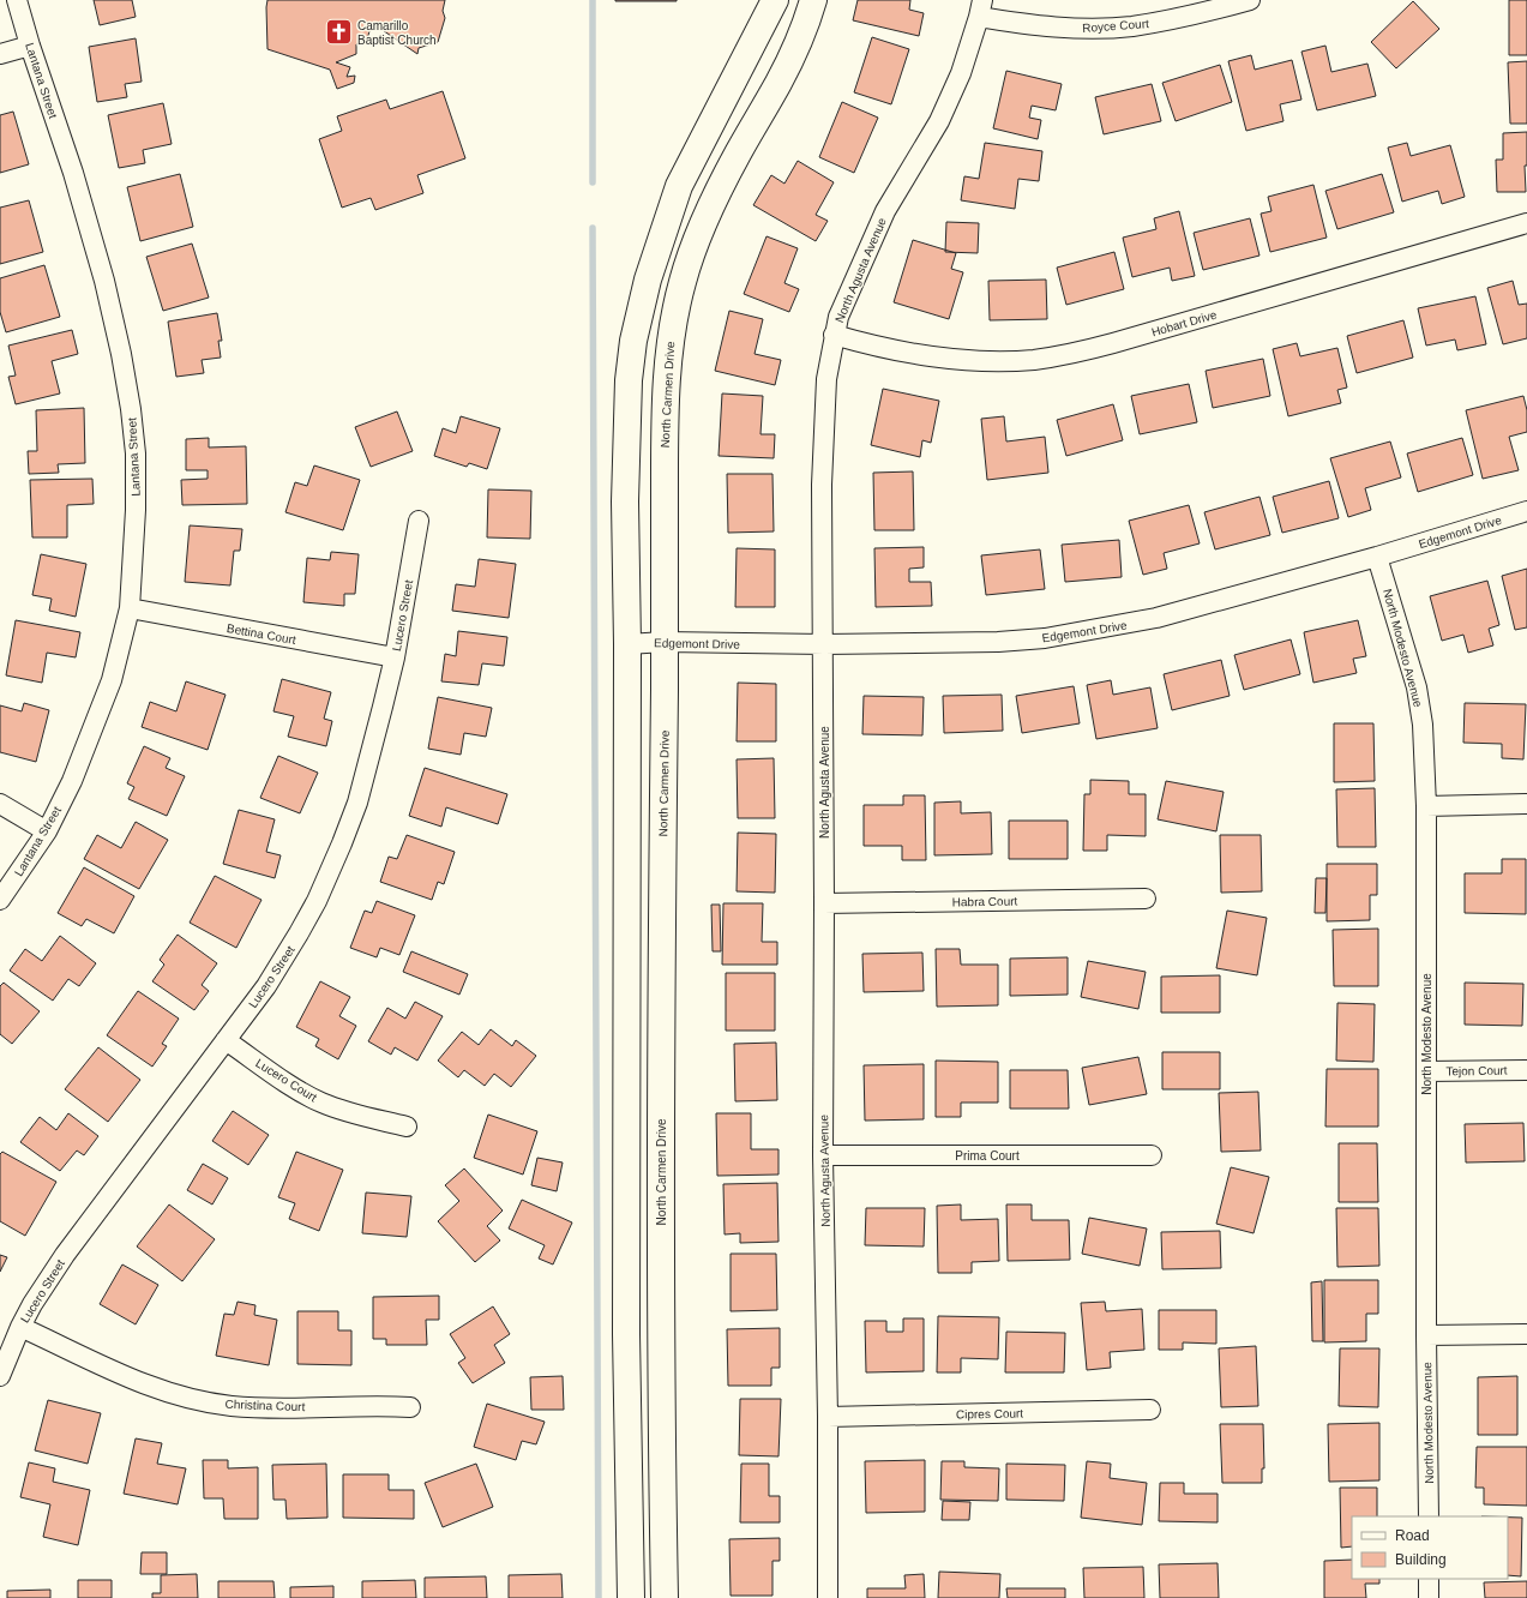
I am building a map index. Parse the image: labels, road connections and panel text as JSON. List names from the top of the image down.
{
  "streets": {
    "main road": ["North Carmen Drive"],
    "street": [
      "Royce Court",
      "Lantana Street",
      "North Agusta Avenue",
      "Hobart Drive",
      "Edgemont Drive",
      "Lucero Street",
      "Bettina Court",
      "North Modesto Avenue",
      "Habra Court",
      "Tejon Court",
      "Lucero Court",
      "Prima Court",
      "Christina Court",
      "Cipres Court"
    ]
  },
  "crossings": [
    ["Royce Court", "North Agusta Avenue"],
    ["Lantana Street", "Bettina Court"],
    ["North Agusta Avenue", "Hobart Drive"],
    ["North Agusta Avenue", "Edgemont Drive"],
    ["North Agusta Avenue", "Habra Court"],
    ["North Agusta Avenue", "Prima Court"],
    ["North Agusta Avenue", "Cipres Court"],
    ["North Carmen Drive", "Edgemont Drive"],
    ["Edgemont Drive", "North Modesto Avenue"],
    ["Lucero Street", "Bettina Court"],
    ["Lucero Street", "Lucero Court"],
    ["Lucero Street", "Christina Court"],
    ["North Modesto Avenue", "Tejon Court"]
  ],
  "places": {
    "church": ["Camarillo Baptist Church"]
  },
  "legend": ["Road", "Building"]
}
